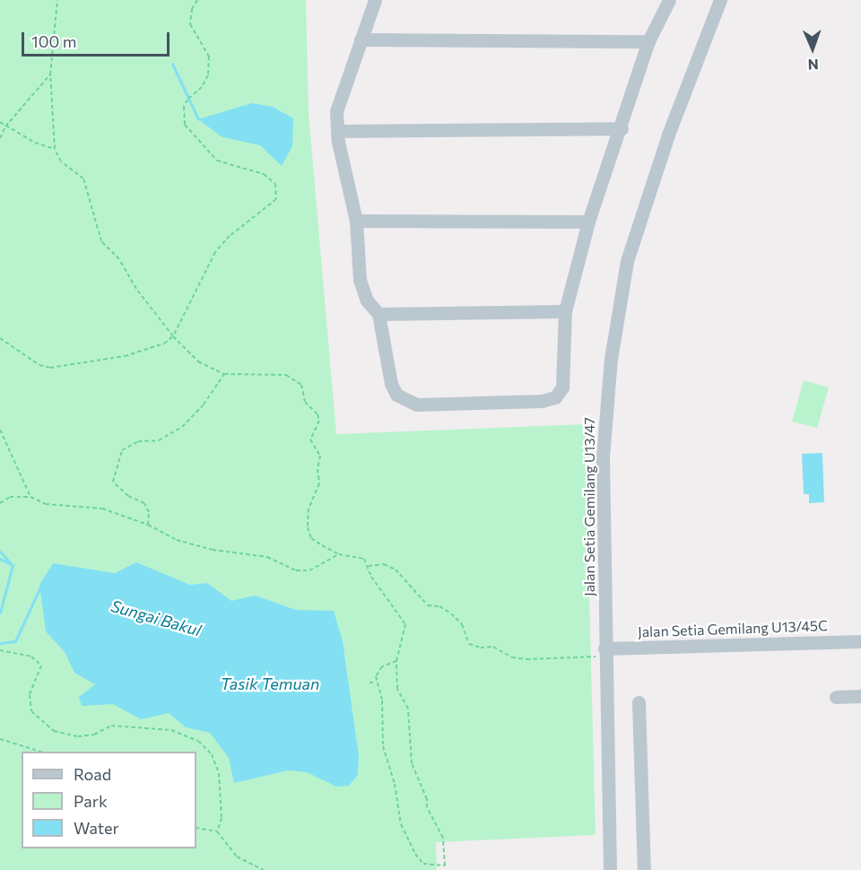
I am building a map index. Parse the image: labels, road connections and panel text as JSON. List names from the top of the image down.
{
  "streets": {
    "street": ["Jalan Setia Gemilang U13/47", "Jalan Setia Gemilang U13/45C"]
  },
  "crossings": [
    ["Jalan Setia Gemilang U13/47", "Jalan Setia Gemilang U13/45C"]
  ],
  "water": ["Sungai Bakul", "Tasik Temuan"],
  "legend": ["Road", "Park", "Water"],
  "scale_bar": "100 m",
  "north": "bottom"
}
